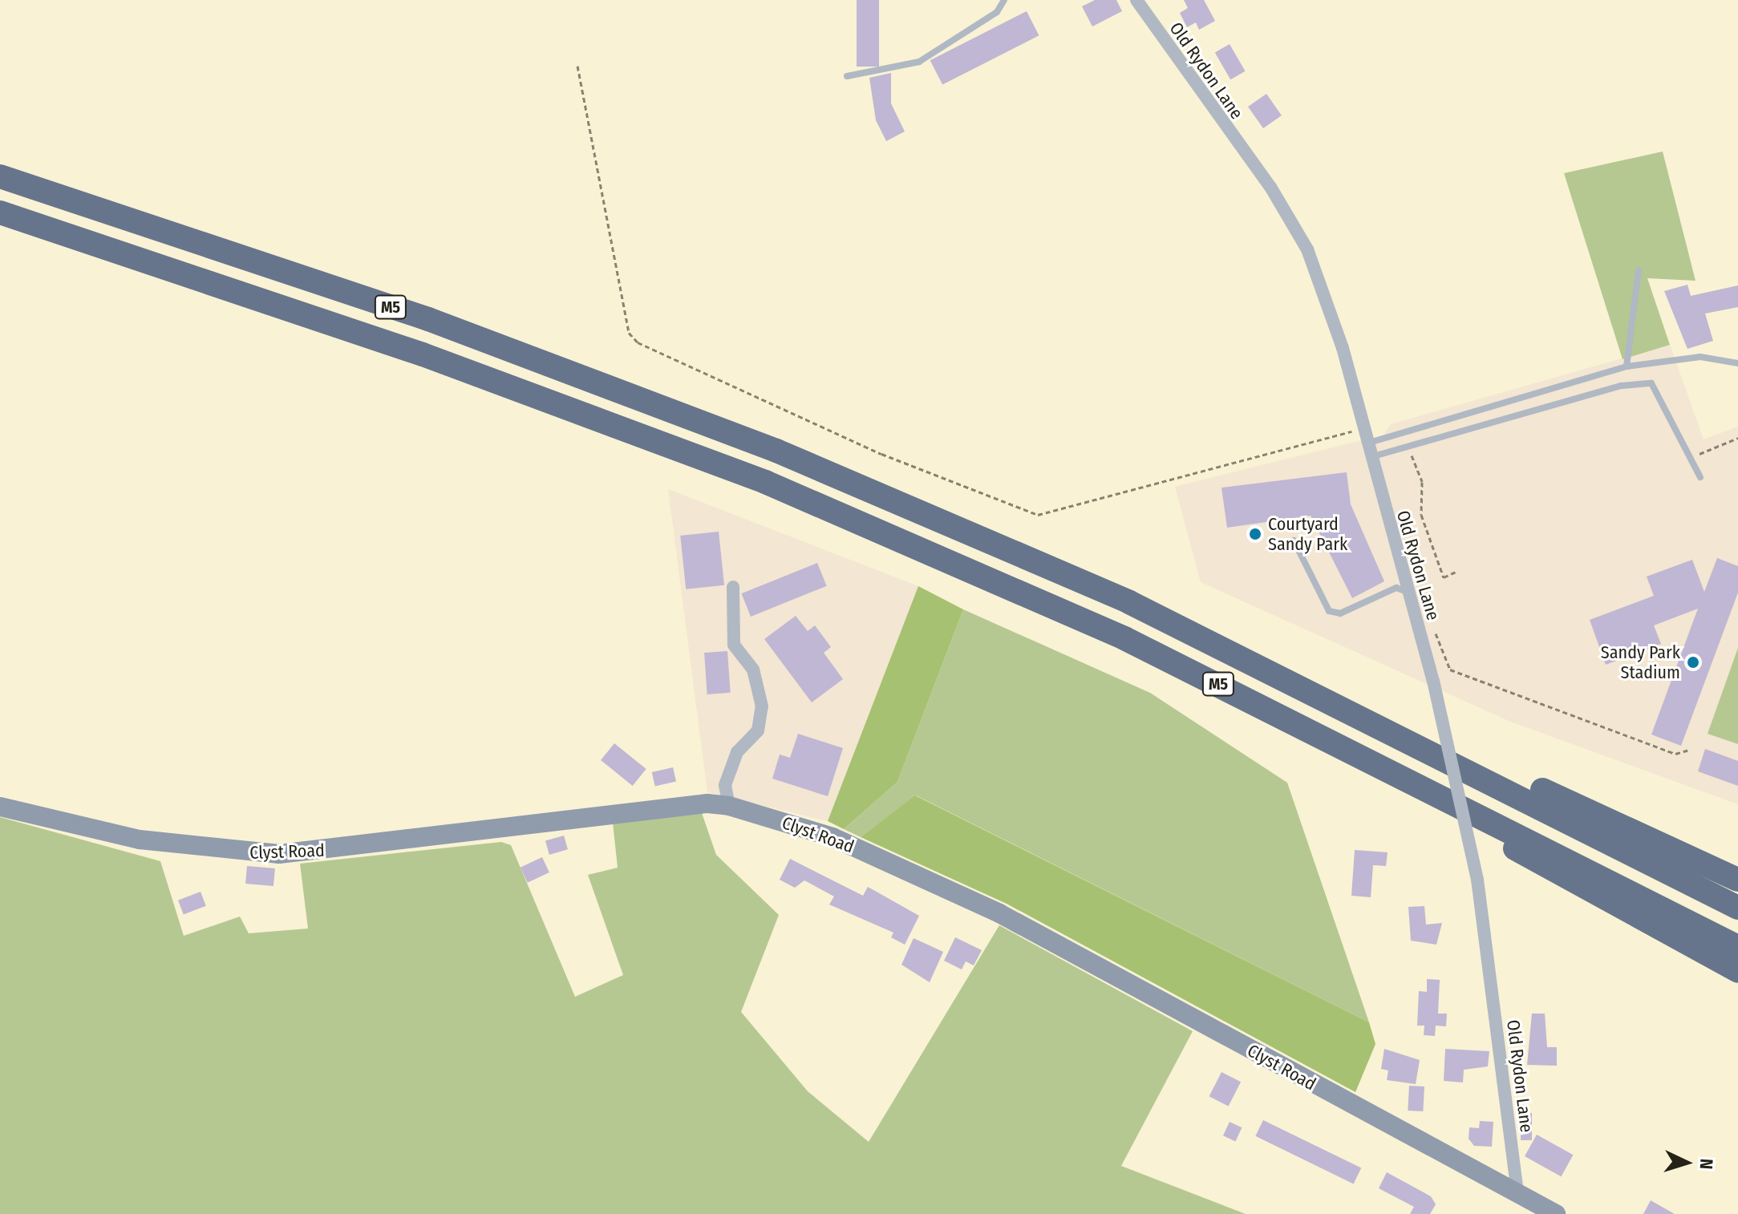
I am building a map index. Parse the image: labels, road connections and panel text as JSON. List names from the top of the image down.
{
  "streets": {
    "highway": ["M5"],
    "street": ["Old Rydon Lane", "Clyst Road"]
  },
  "crossings": [
    ["Old Rydon Lane", "Clyst Road"]
  ],
  "places": ["Courtyard Sandy Park", "Sandy Park Stadium"],
  "north": "right"
}
